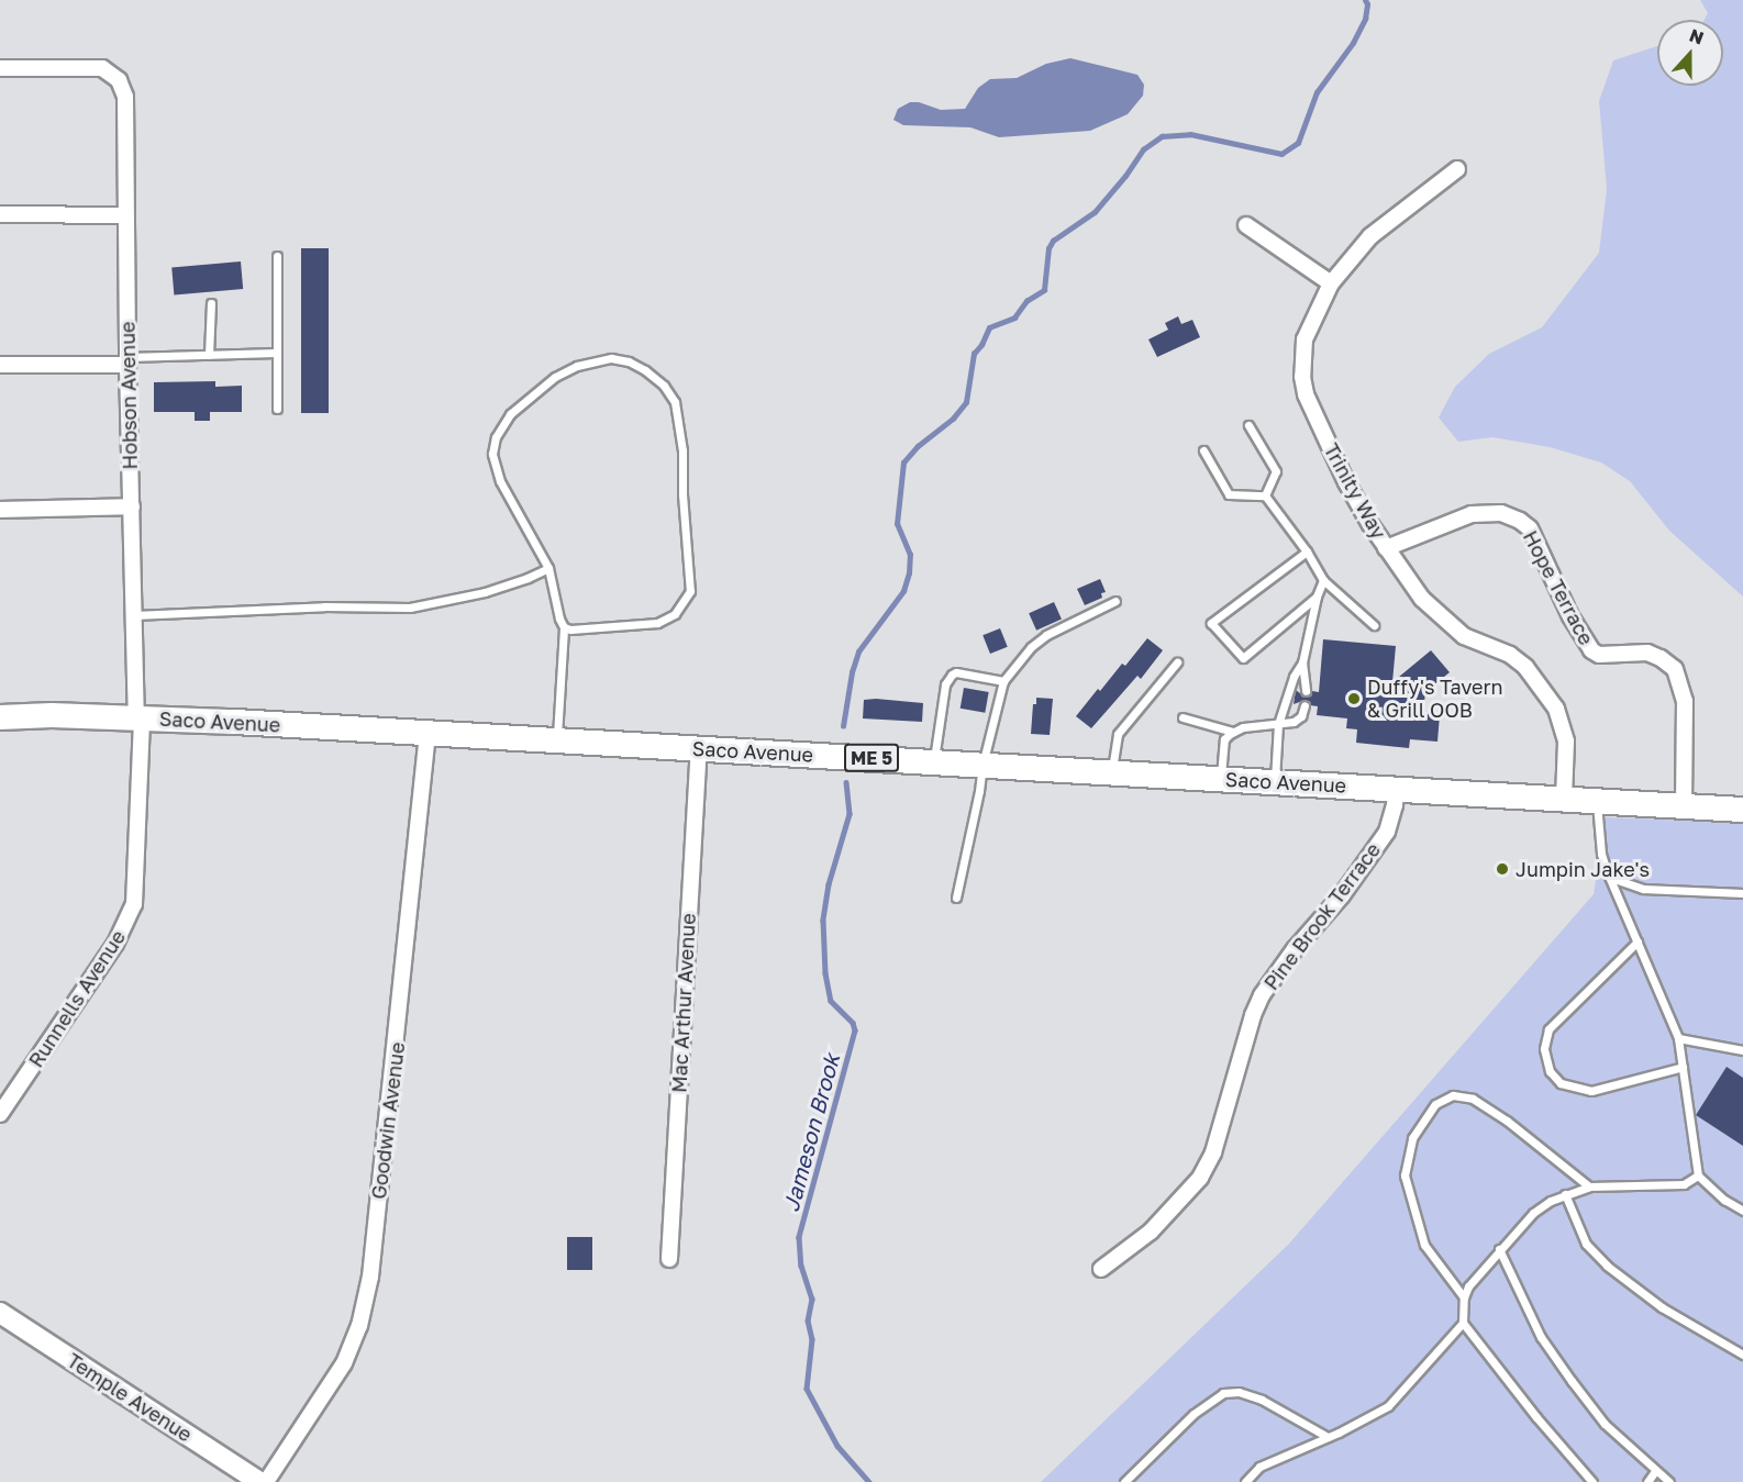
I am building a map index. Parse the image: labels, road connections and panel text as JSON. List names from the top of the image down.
{
  "streets": {
    "main road": ["Saco Avenue", "ME 5"],
    "street": [
      "Hobson Avenue",
      "Trinity Way",
      "Hope Terrace",
      "Pine Brook Terrace",
      "Runnells Avenue",
      "Mac Arthur Avenue",
      "Goodwin Avenue",
      "Temple Avenue"
    ]
  },
  "crossings": [
    ["Hobson Avenue", "Saco Avenue"],
    ["Hobson Avenue", "Runnells Avenue"],
    ["Trinity Way", "Hope Terrace"],
    ["Trinity Way", "Saco Avenue"],
    ["Hope Terrace", "Saco Avenue"],
    ["Saco Avenue", "Pine Brook Terrace"],
    ["Saco Avenue", "Runnells Avenue"],
    ["Saco Avenue", "Mac Arthur Avenue"],
    ["Saco Avenue", "Goodwin Avenue"]
  ],
  "water": ["Jameson Brook"],
  "places": ["Duffy's Tavern & Grill OOB", "Jumpin Jake's"],
  "north": "top"
}
